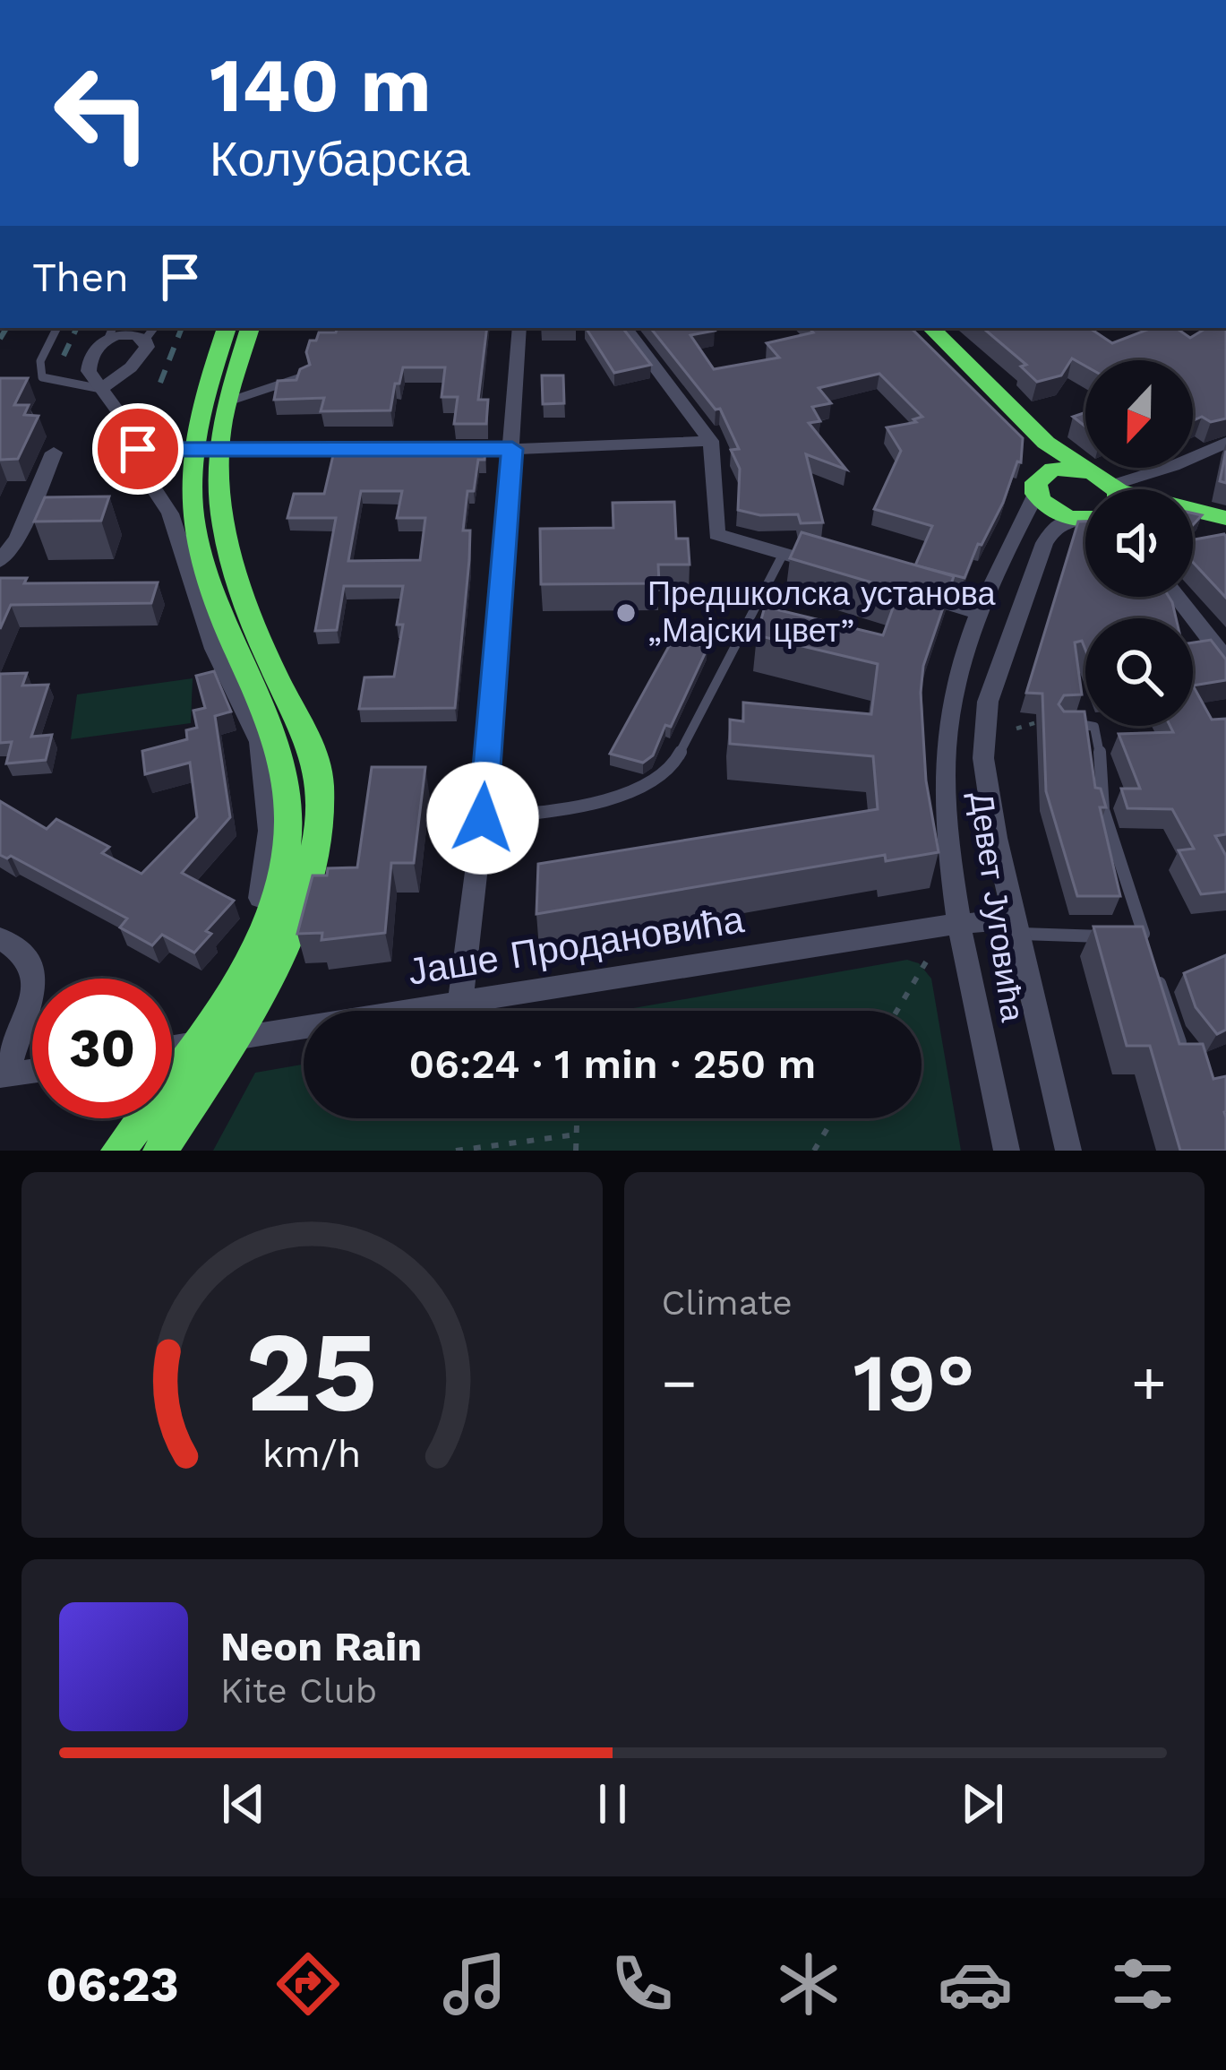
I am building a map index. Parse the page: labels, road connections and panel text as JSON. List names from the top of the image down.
{
  "streets": {
    "street": ["Девет Југовића", "Јаше Продановића"]
  },
  "crossings": [
    ["Девет Југовића", "Јаше Продановића"]
  ],
  "places": ["Предшколска установа „Мајски цвет”"],
  "north": "bottom",
  "page": {
    "turn": ["140 m", "Колубарска"],
    "then": "Then",
    "limit": "30",
    "trip": "06:24 · 1 min · 250 m",
    "tile": "Climate",
    "heat": ["−", "19°", "+"],
    "song": ["Neon Rain", "Kite Club"],
    "tabs": "06:23",
    "gauge": ["25", "km/h"]
  }
}
